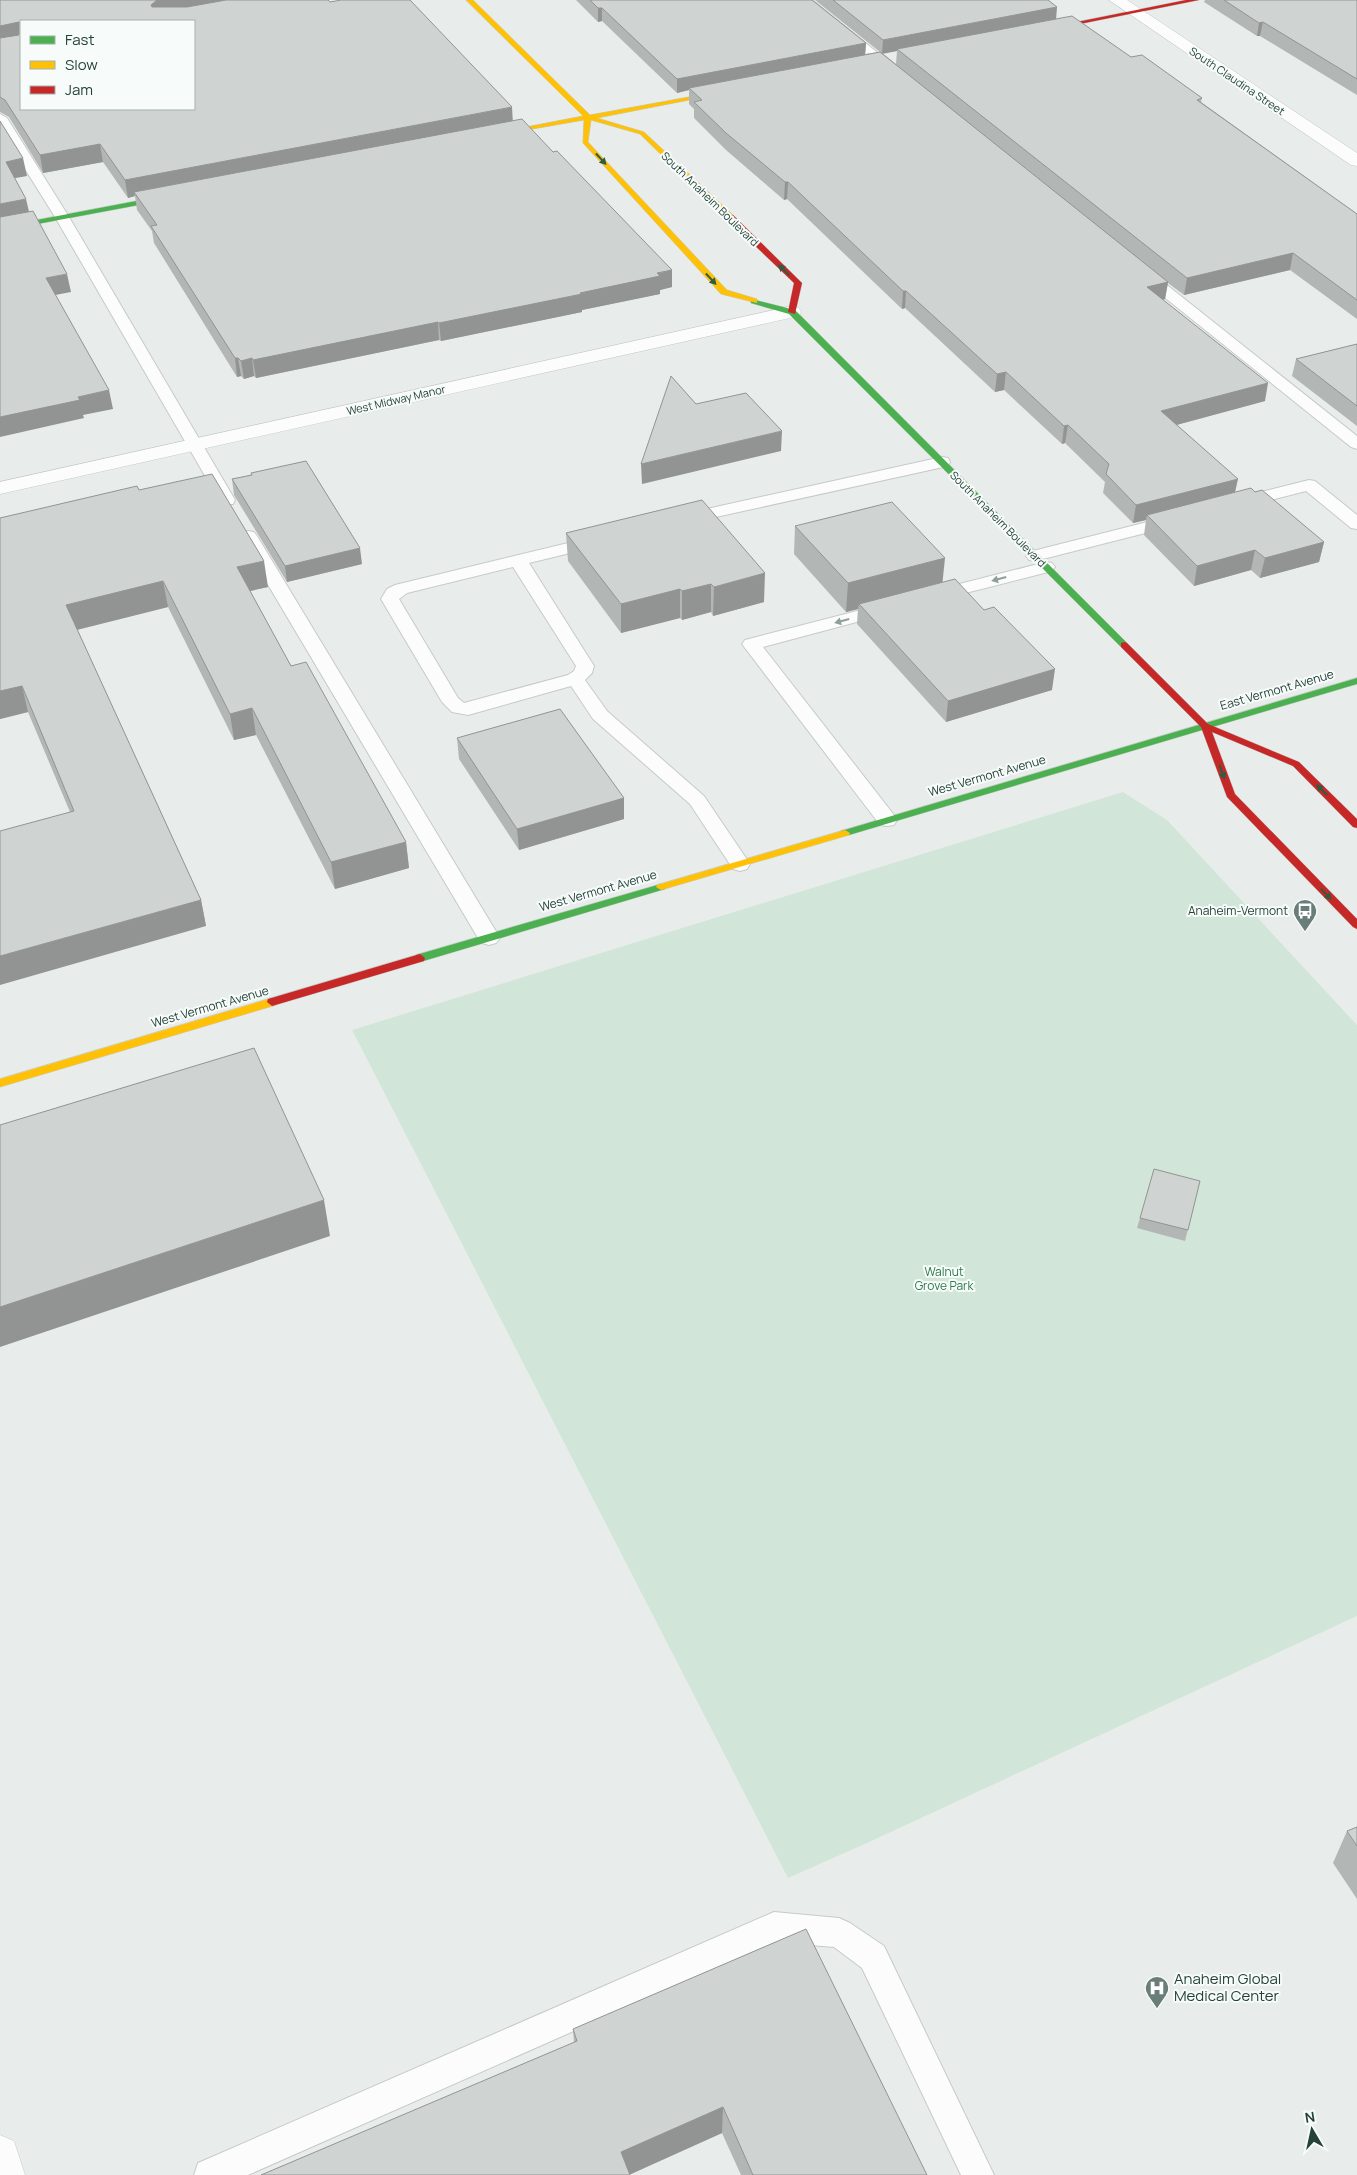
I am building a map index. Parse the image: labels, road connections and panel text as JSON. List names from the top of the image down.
{
  "streets": {
    "main road": ["South Anaheim Boulevard", "East Vermont Avenue", "West Vermont Avenue"],
    "street": ["South Claudina Street", "West Midway Manor"]
  },
  "crossings": [
    ["South Anaheim Boulevard", "West Midway Manor"],
    ["South Anaheim Boulevard", "East Vermont Avenue"],
    ["South Anaheim Boulevard", "West Vermont Avenue"],
    ["East Vermont Avenue", "West Vermont Avenue"]
  ],
  "parks": ["Walnut Grove Park"],
  "places": {
    "bus stop": ["Anaheim-Vermont"],
    "hospital": ["Anaheim Global Medical Center"]
  },
  "legend": ["Fast", "Slow", "Jam"],
  "north": "top"
}
